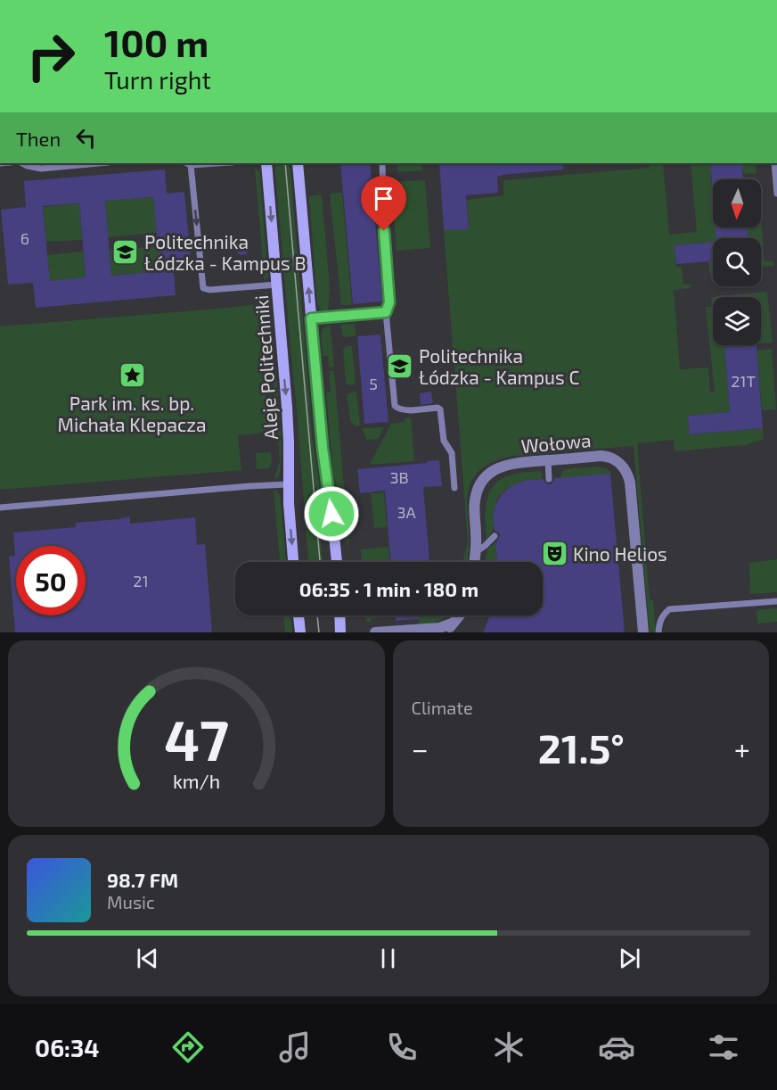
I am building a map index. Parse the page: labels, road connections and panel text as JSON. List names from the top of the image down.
{
  "streets": {
    "main road": ["Aleje Politechniki"],
    "street": ["Wołowa"]
  },
  "places": {
    "school or university": ["Politechnika Łódzka - Kampus B", "Politechnika Łódzka - Kampus C"],
    "place": ["Park im. ks. bp. Michała Klepacza"],
    "theatre": ["Kino Helios"]
  },
  "house_numbers": [
    "6",
    "21T",
    "5",
    "3B",
    "3A",
    "21"
  ],
  "north": "bottom",
  "page": {
    "turn": ["100 m", "Turn right"],
    "then": "Then",
    "limit": "50",
    "trip": "06:35 · 1 min · 180 m",
    "tile": "Climate",
    "heat": ["−", "21.5°", "+"],
    "song": ["98.7 FM", "Music"],
    "tabs": "06:34",
    "gauge": ["47", "km/h"]
  }
}
